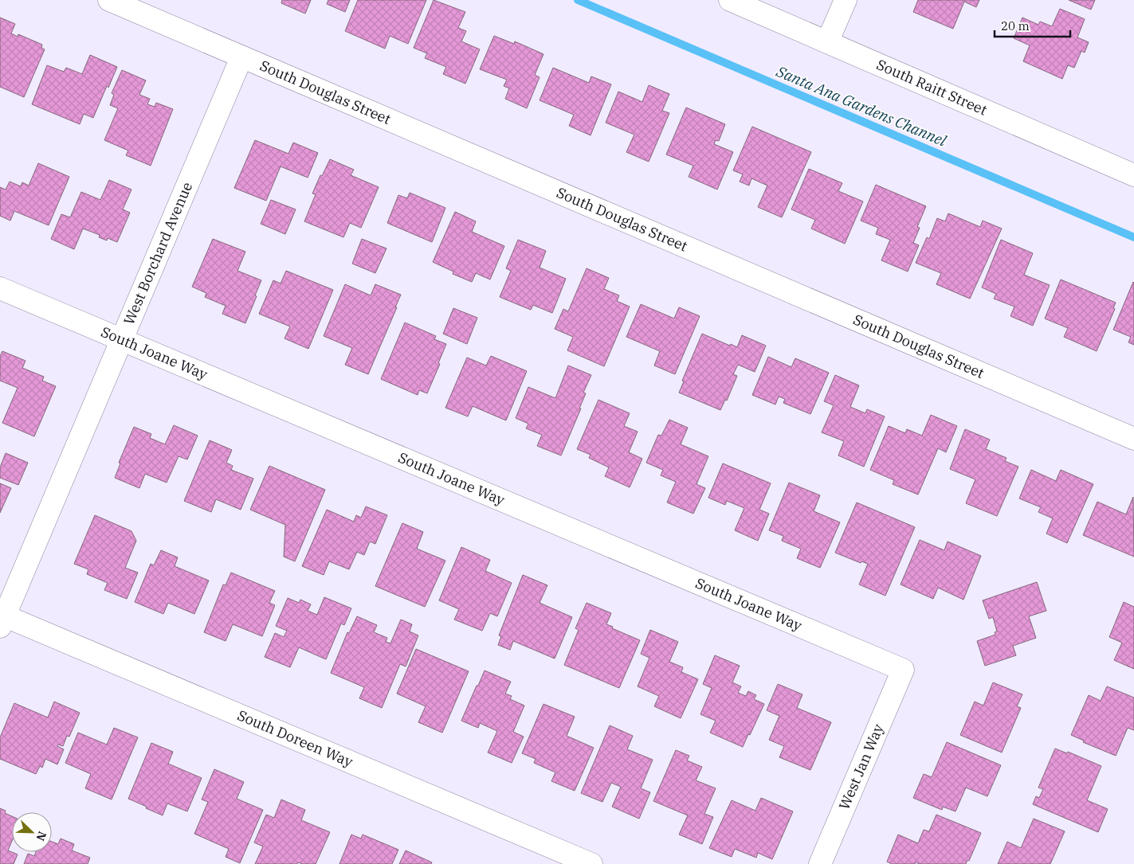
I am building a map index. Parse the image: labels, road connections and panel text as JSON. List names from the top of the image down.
{
  "streets": {
    "street": [
      "South Raitt Street",
      "South Douglas Street",
      "West Borchard Avenue",
      "South Joane Way",
      "South Doreen Way",
      "West Jan Way"
    ]
  },
  "crossings": [
    ["South Douglas Street", "West Borchard Avenue"],
    ["West Borchard Avenue", "South Joane Way"],
    ["West Borchard Avenue", "South Doreen Way"],
    ["South Joane Way", "West Jan Way"]
  ],
  "water": ["Santa Ana Gardens Channel"],
  "scale_bar": "20 m",
  "north": "bottom right"
}
